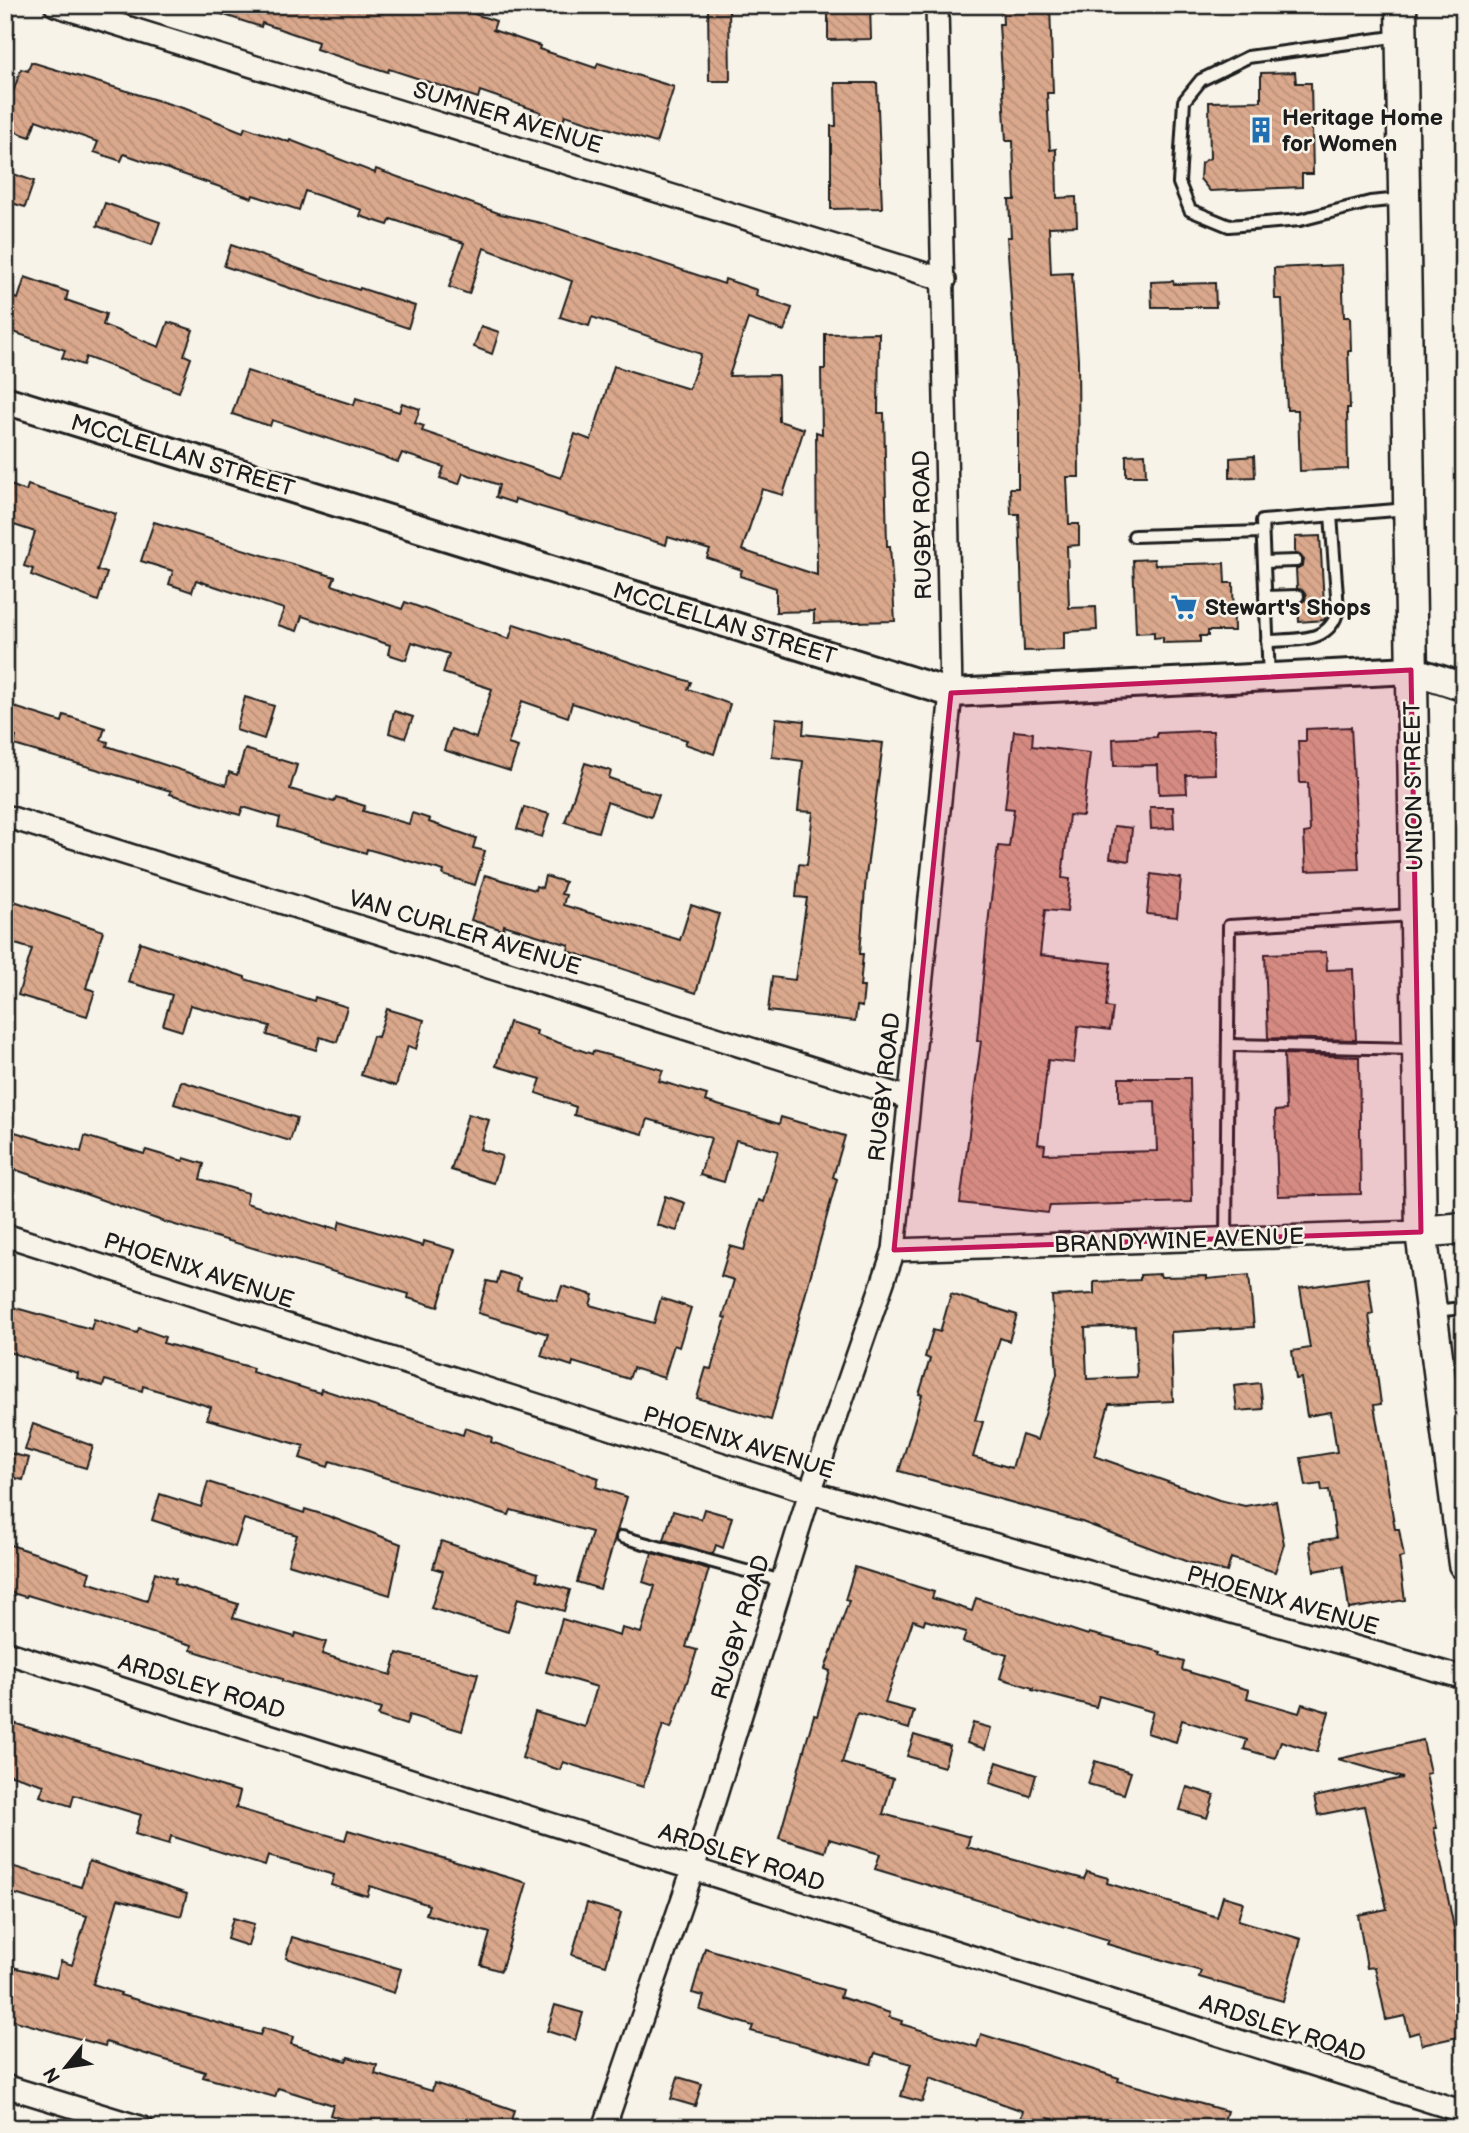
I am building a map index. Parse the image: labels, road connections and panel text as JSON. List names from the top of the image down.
{
  "streets": {
    "main road": ["UNION STREET", "BRANDYWINE AVENUE"],
    "street": [
      "SUMNER AVENUE",
      "MCCLELLAN STREET",
      "RUGBY ROAD",
      "VAN CURLER AVENUE",
      "PHOENIX AVENUE",
      "ARDSLEY ROAD"
    ]
  },
  "crossings": [
    ["SUMNER AVENUE", "RUGBY ROAD"],
    ["MCCLELLAN STREET", "RUGBY ROAD"],
    ["MCCLELLAN STREET", "UNION STREET"],
    ["RUGBY ROAD", "VAN CURLER AVENUE"],
    ["RUGBY ROAD", "BRANDYWINE AVENUE"],
    ["RUGBY ROAD", "PHOENIX AVENUE"],
    ["RUGBY ROAD", "ARDSLEY ROAD"],
    ["UNION STREET", "BRANDYWINE AVENUE"]
  ],
  "places": {
    "building": ["Heritage Home for Women"],
    "supermarket": ["Stewart's Shops"]
  },
  "north": "bottom left"
}
